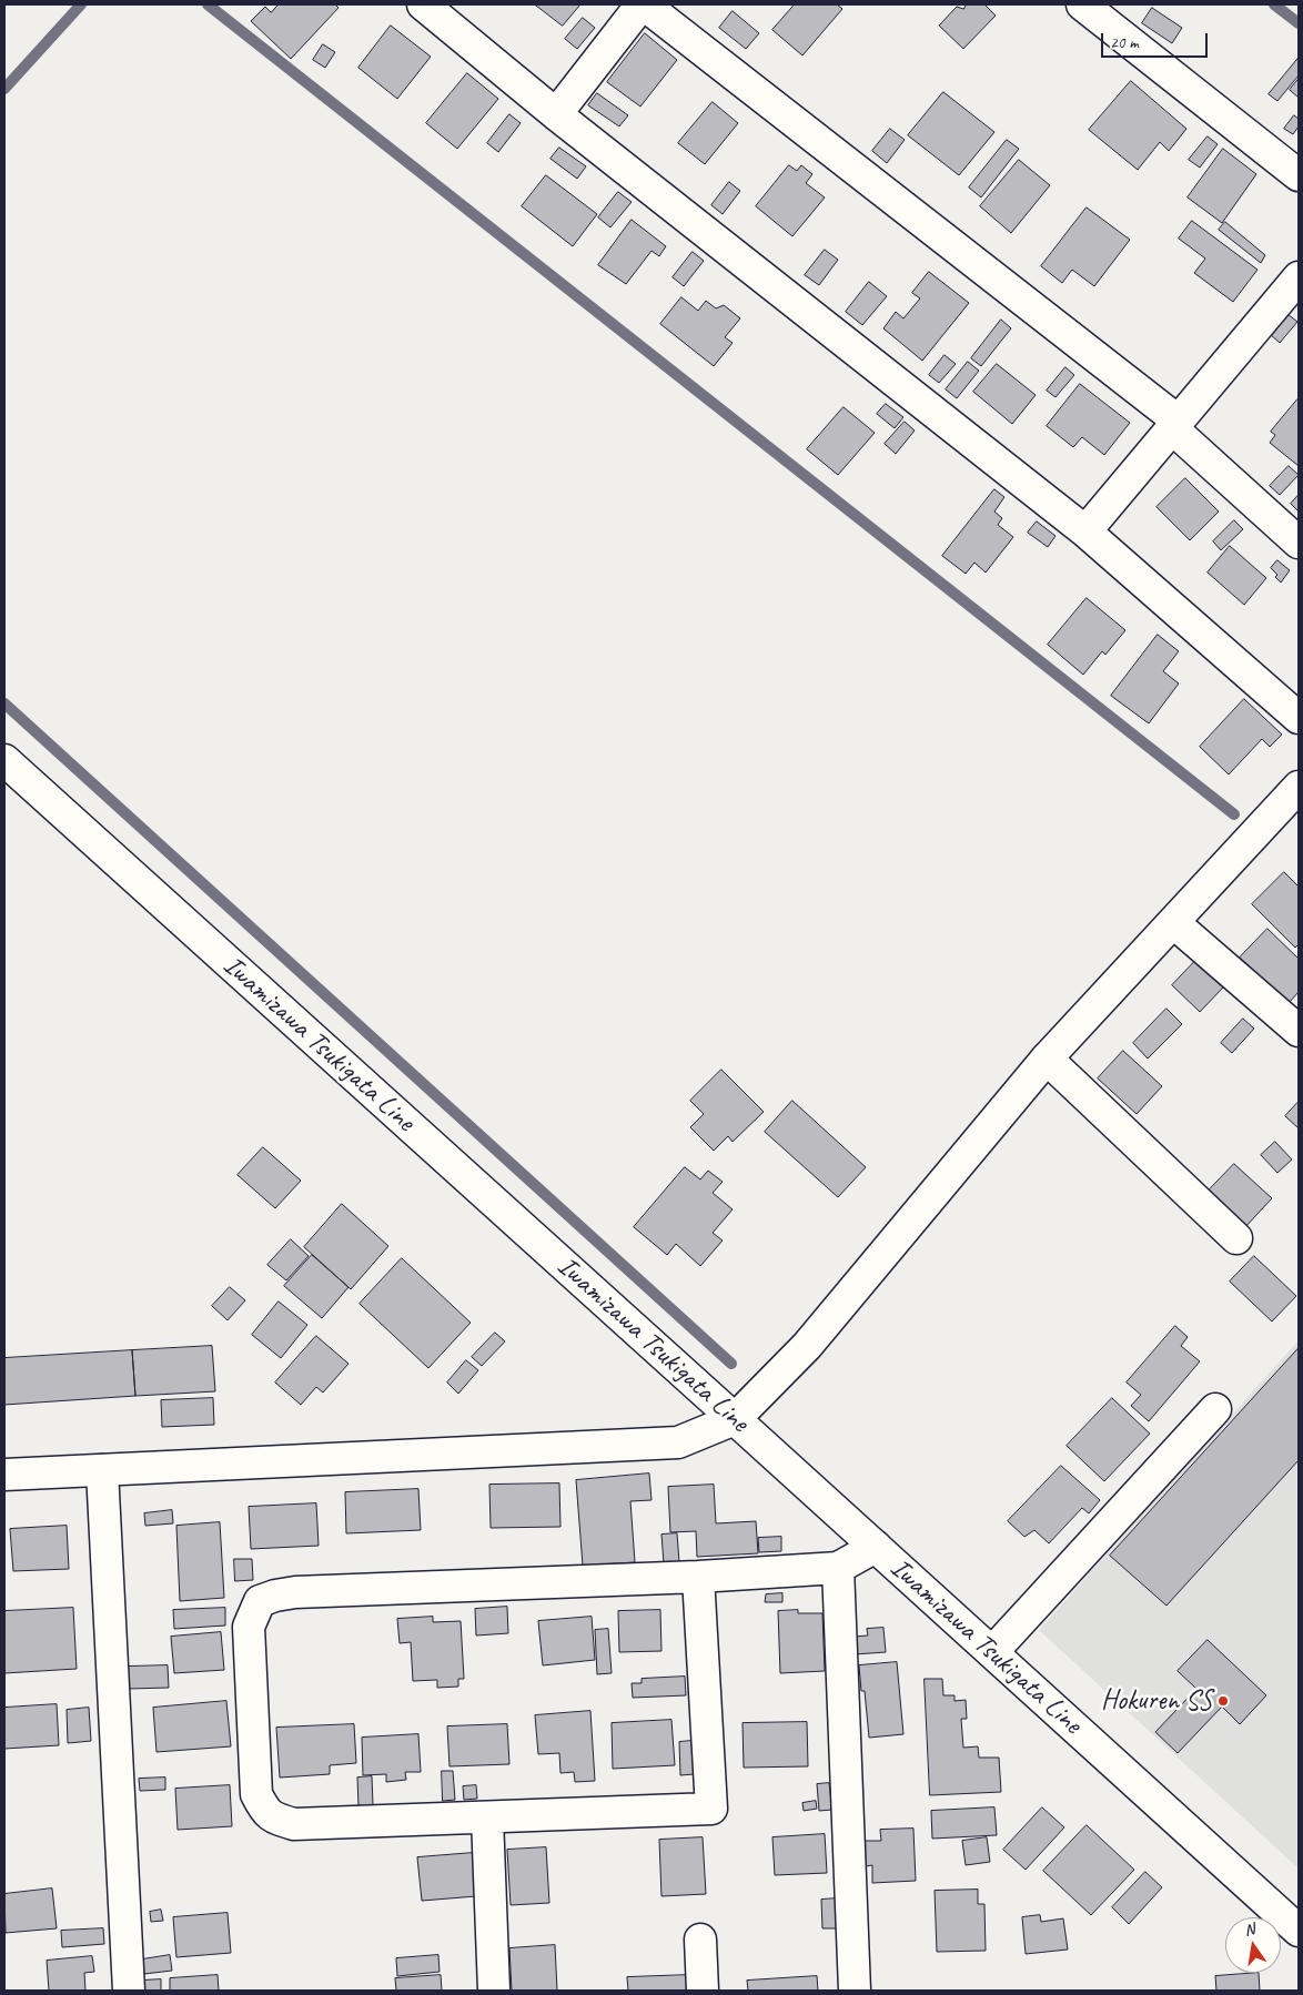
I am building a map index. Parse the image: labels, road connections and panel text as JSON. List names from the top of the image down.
{
  "streets": {
    "street": ["Iwamizawa Tsukigata Line"]
  },
  "places": ["Hokuren SS"],
  "scale_bar": "20 m",
  "north": "top"
}
